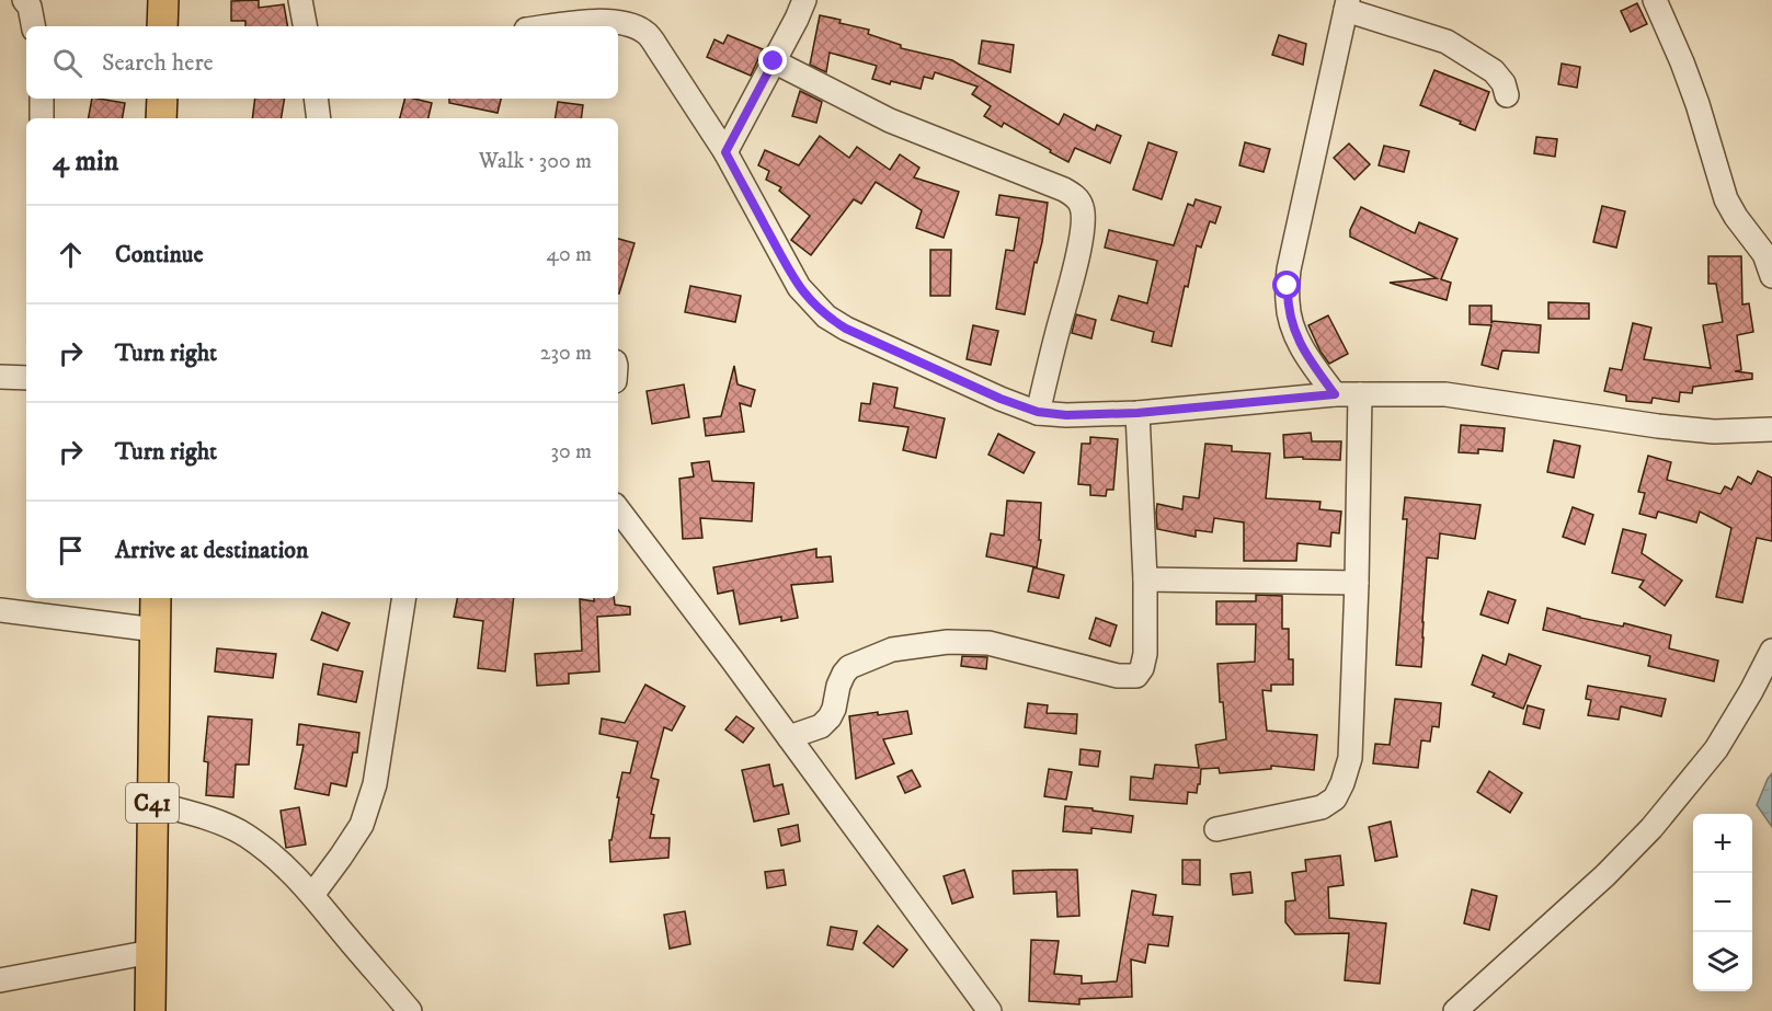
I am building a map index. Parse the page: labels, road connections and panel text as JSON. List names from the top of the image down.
{
  "streets": {
    "main road": ["C41"]
  },
  "page": {
    "search": "Search here",
    "heading": ["4 min", "Walk · 300 m"],
    "list": [
      ["Continue", "40 m"],
      ["Turn right", "230 m"],
      ["Turn right", "30 m"],
      "Arrive at destination"
    ],
    "map_buttons": ["+", "−"]
  }
}
